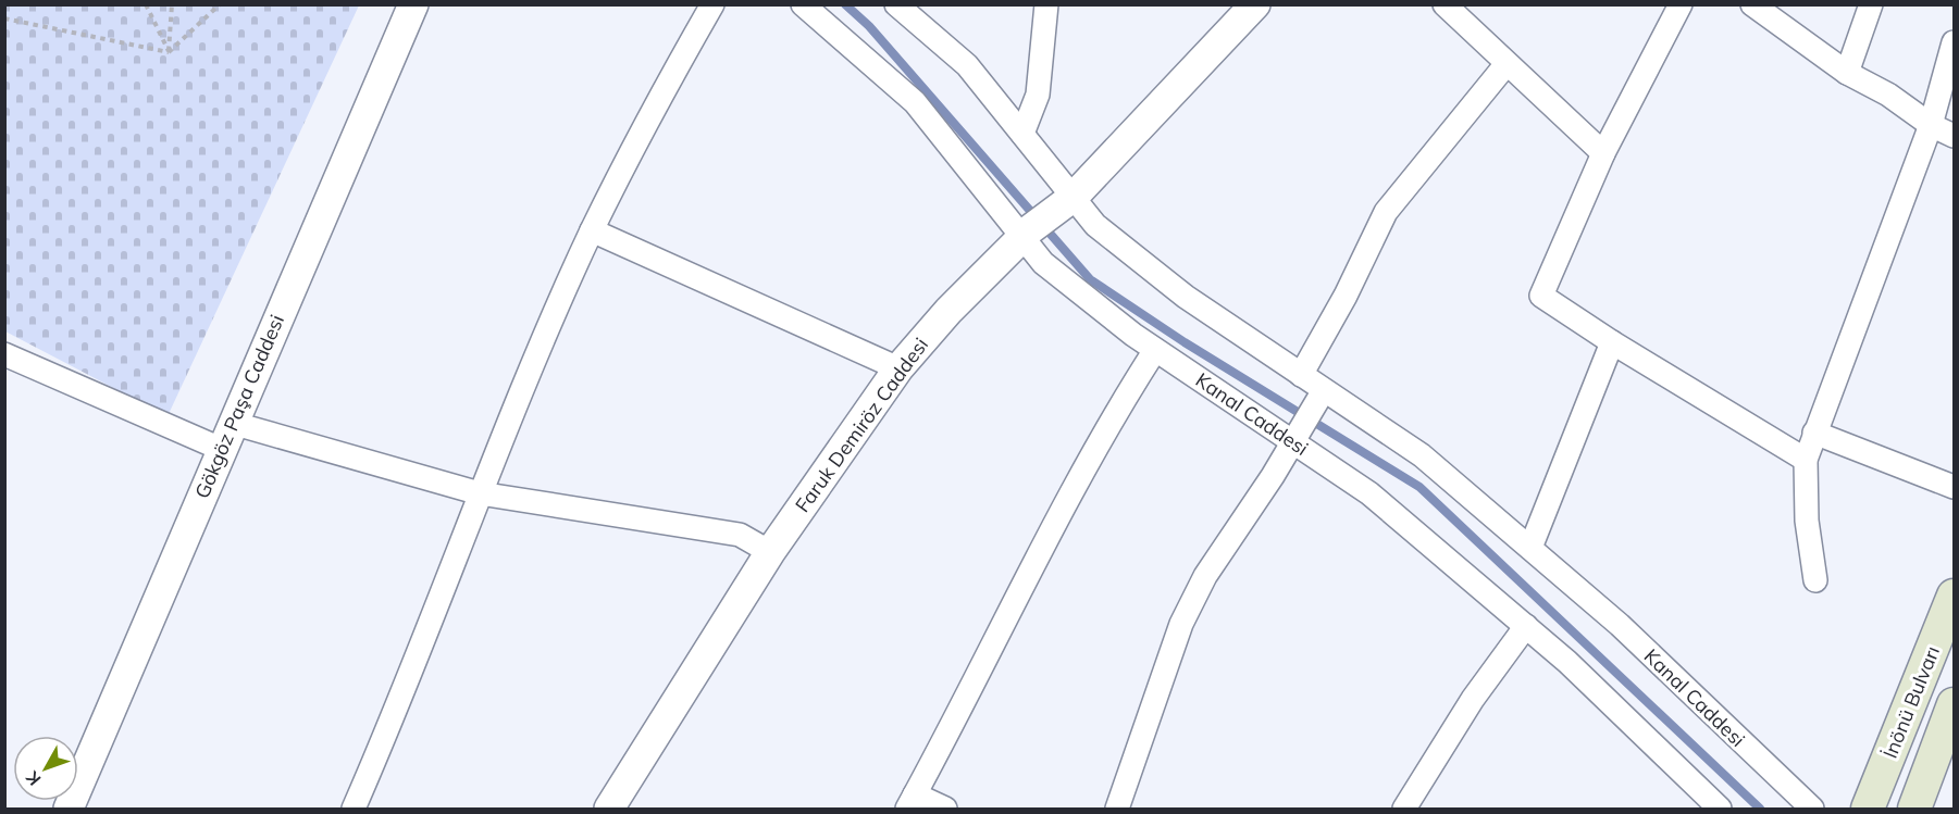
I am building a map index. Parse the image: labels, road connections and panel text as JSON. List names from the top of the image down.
{
  "streets": {
    "main road": ["İnönü Bulvarı"],
    "street": ["Gökgöz Paşa Caddesi", "Kanal Caddesi", "Faruk Demiröz Caddesi"]
  },
  "crossings": [
    ["Kanal Caddesi", "Faruk Demiröz Caddesi"]
  ],
  "north": "bottom left"
}
